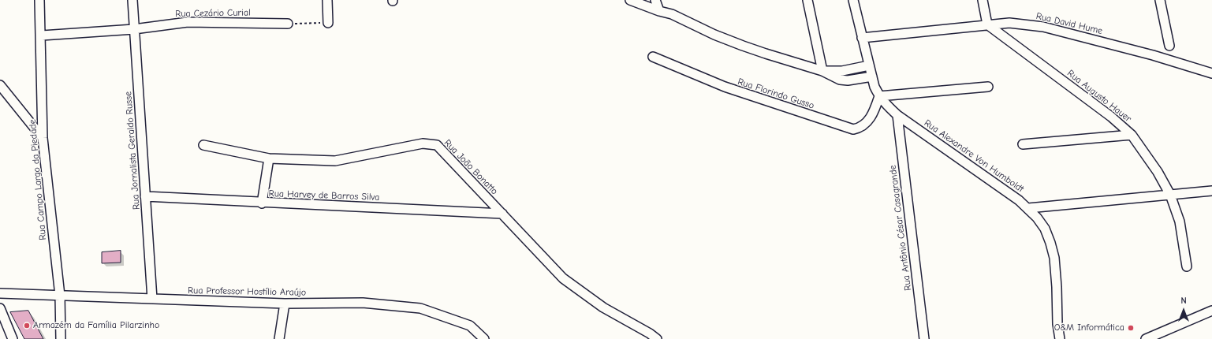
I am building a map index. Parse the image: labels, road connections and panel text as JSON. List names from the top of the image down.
{
  "streets": {
    "street": [
      "Rua Cezário Curial",
      "Rua David Hume",
      "Rua Florindo Gusso",
      "Rua Augusto Hauer",
      "Rua Jornalista Geraldo Russe",
      "Rua Alexandre Von Humboldt",
      "Rua João Bonatto",
      "Rua Campo Largo da Piedade",
      "Rua Harvey de Barros Silva",
      "Rua Antônio César Casagrande",
      "Rua Professor Hostílio Araújo"
    ]
  },
  "crossings": [
    ["Rua Cezário Curial", "Rua Jornalista Geraldo Russe"],
    ["Rua Cezário Curial", "Rua Campo Largo da Piedade"],
    ["Rua David Hume", "Rua Augusto Hauer"],
    ["Rua David Hume", "Rua Alexandre Von Humboldt"],
    ["Rua Florindo Gusso", "Rua Alexandre Von Humboldt"],
    ["Rua Jornalista Geraldo Russe", "Rua Harvey de Barros Silva"],
    ["Rua Jornalista Geraldo Russe", "Rua Professor Hostílio Araújo"],
    ["Rua Alexandre Von Humboldt", "Rua Antônio César Casagrande"],
    ["Rua João Bonatto", "Rua Harvey de Barros Silva"],
    ["Rua Campo Largo da Piedade", "Rua Professor Hostílio Araújo"]
  ],
  "places": ["Armazém da Família Pilarzinho", "O&M Informática"],
  "north": "top"
}
